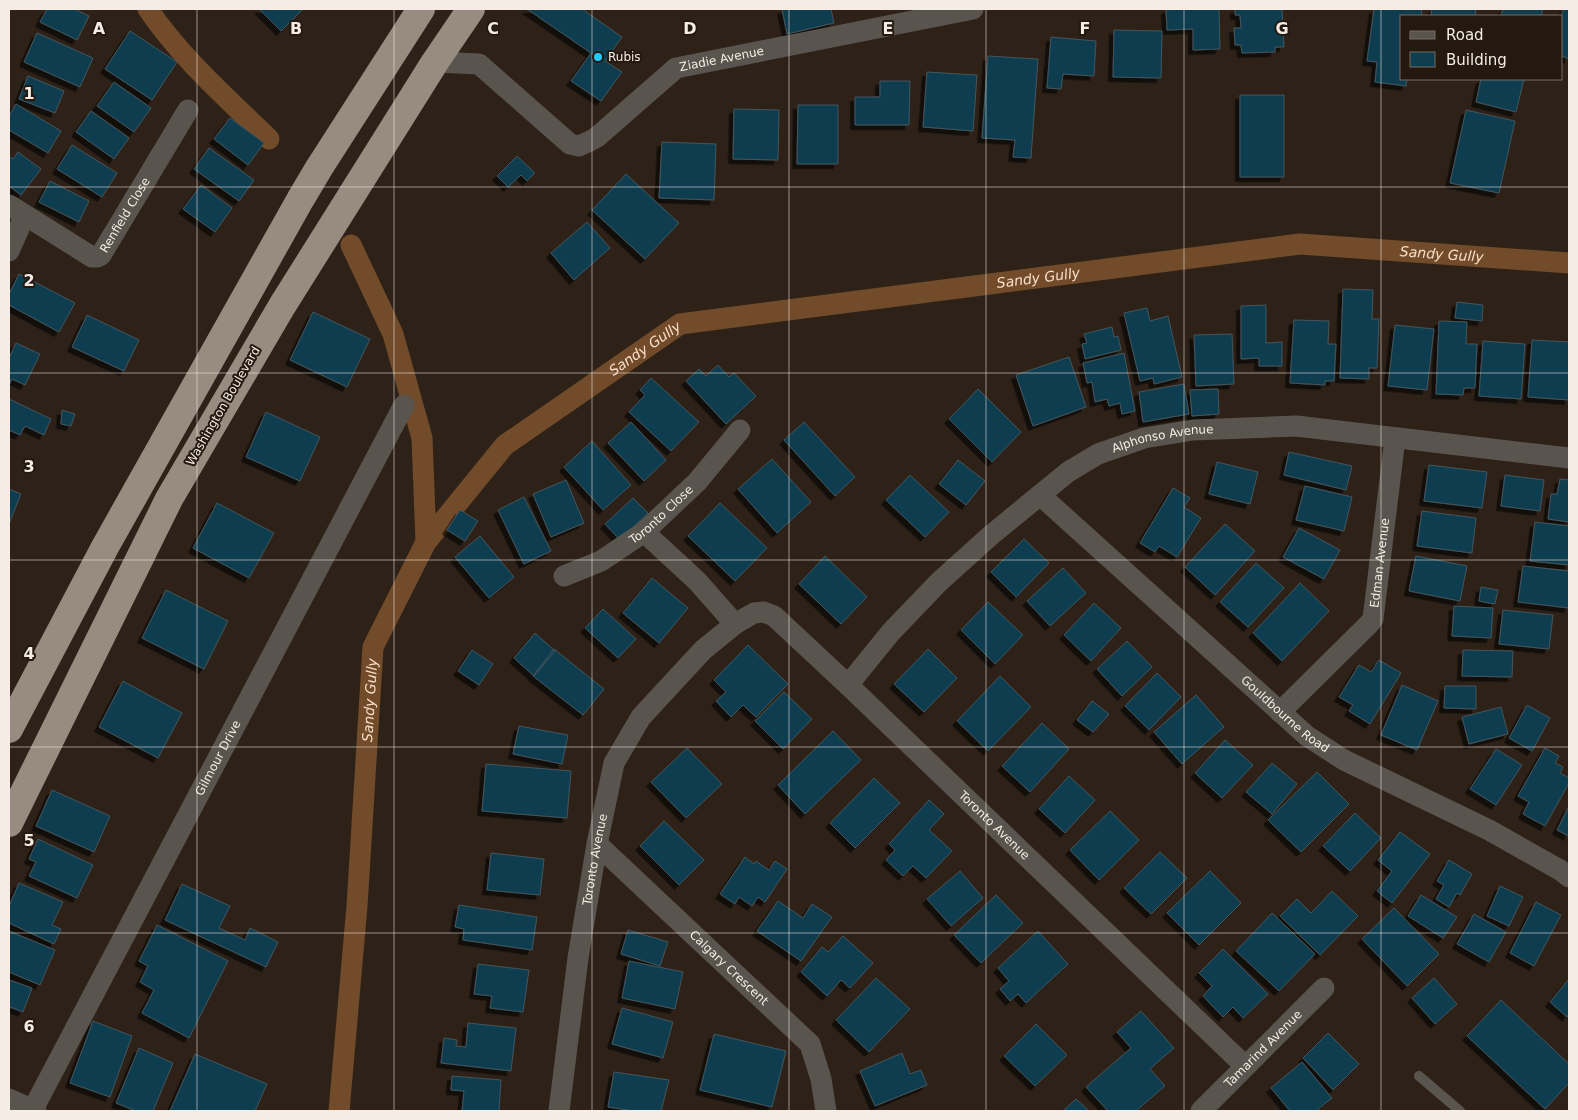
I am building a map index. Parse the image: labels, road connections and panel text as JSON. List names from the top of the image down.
{
  "streets": {
    "highway": ["Washington Boulevard"],
    "street": [
      "Ziadie Avenue",
      "Renfield Close",
      "Alphonso Avenue",
      "Toronto Close",
      "Edman Avenue",
      "Gouldbourne Road",
      "Gilmour Drive",
      "Toronto Avenue",
      "Calgary Crescent",
      "Tamarind Avenue"
    ]
  },
  "crossings": [
    ["Ziadie Avenue", "Washington Boulevard"],
    ["Alphonso Avenue", "Edman Avenue"],
    ["Alphonso Avenue", "Gouldbourne Road"],
    ["Alphonso Avenue", "Toronto Avenue"],
    ["Edman Avenue", "Gouldbourne Road"],
    ["Toronto Avenue", "Calgary Crescent"],
    ["Toronto Avenue", "Tamarind Avenue"]
  ],
  "water": ["Sandy Gully"],
  "places": ["Rubis"],
  "legend": ["Road", "Building"],
  "grid": {
    "columns": [
      "A",
      "B",
      "C",
      "D",
      "E",
      "F",
      "G"
    ],
    "rows": [
      "1",
      "2",
      "3",
      "4",
      "5",
      "6"
    ]
  }
}
